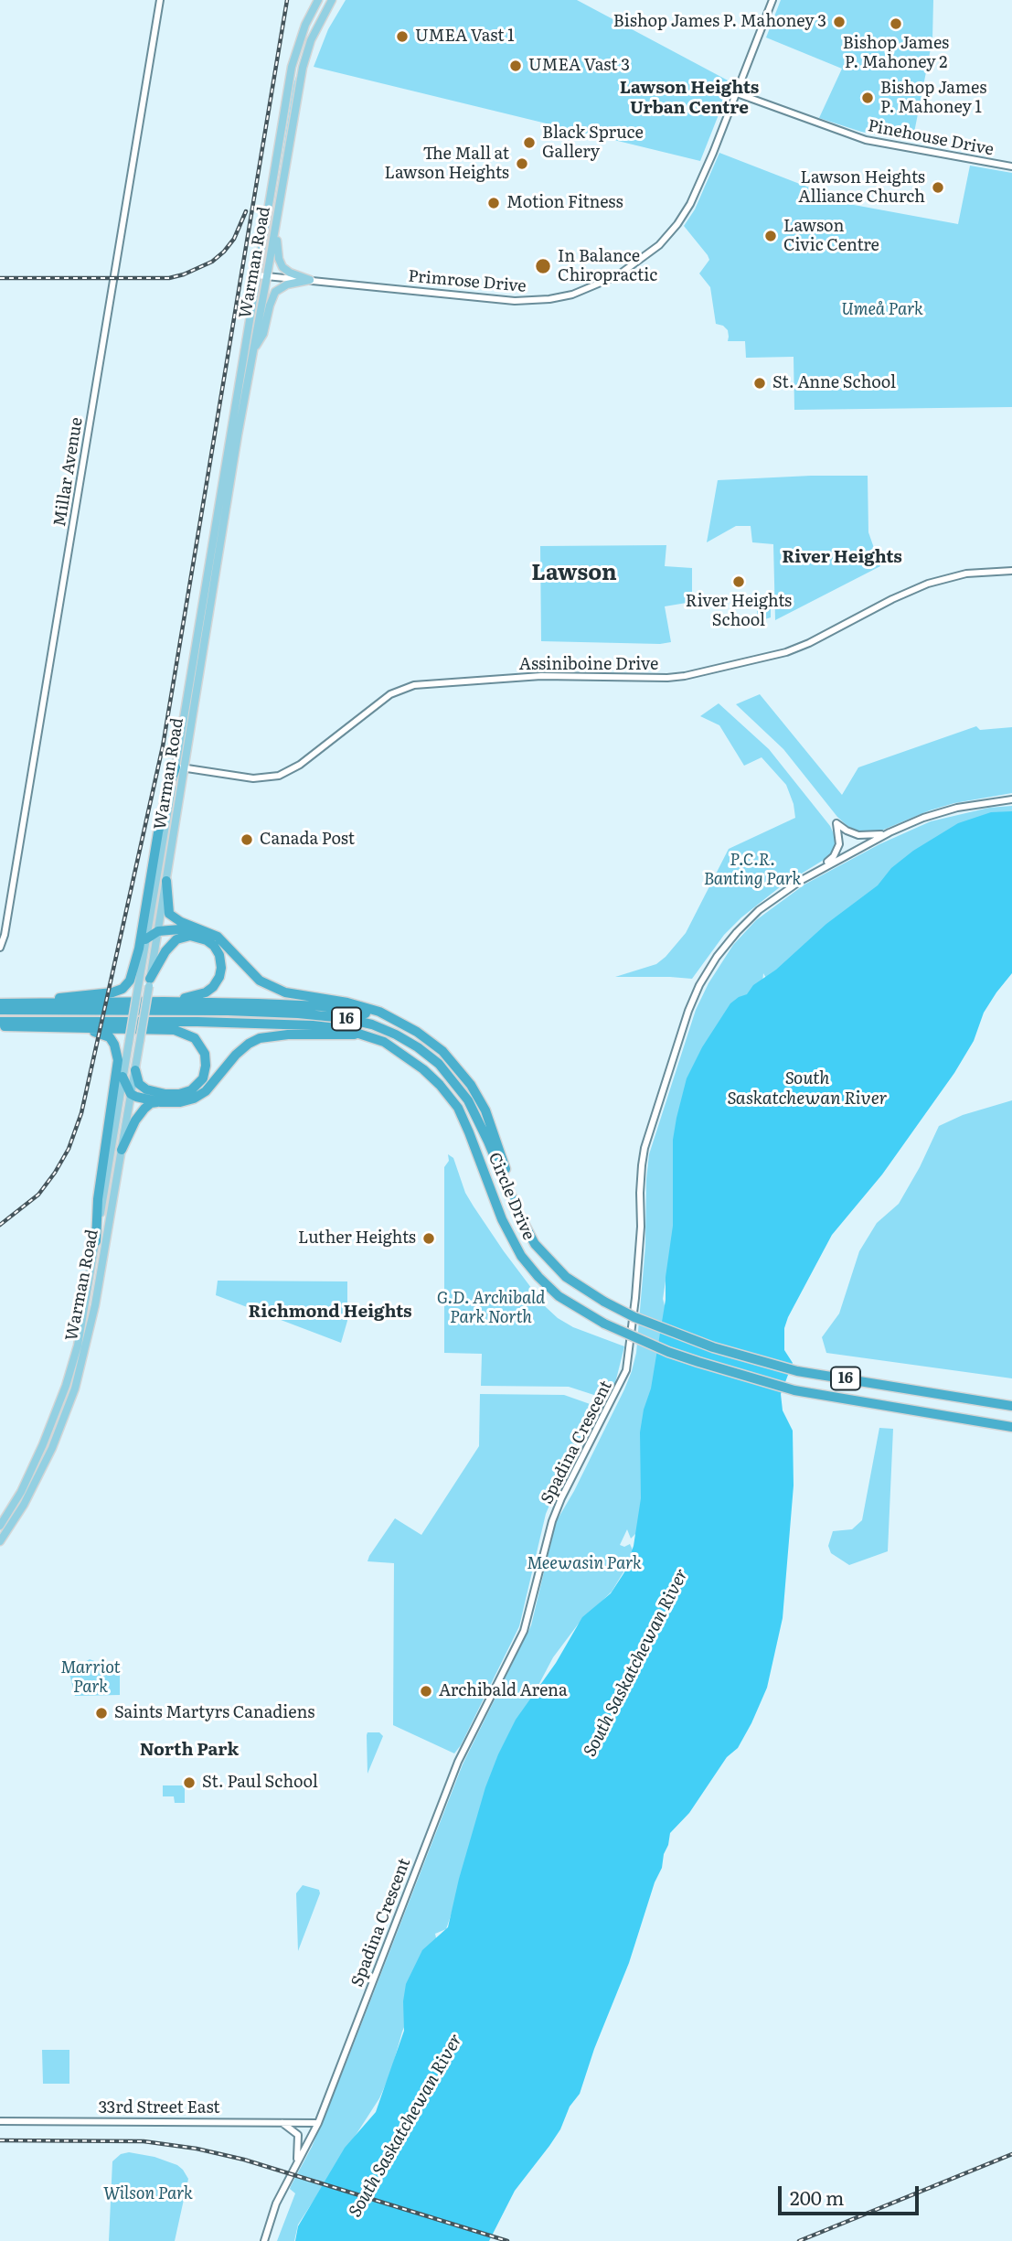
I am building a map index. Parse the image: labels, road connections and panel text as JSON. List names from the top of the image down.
{
  "streets": {
    "highway": ["16", "Circle Drive"],
    "main road": ["Warman Road"],
    "street": [
      "Pinehouse Drive",
      "Primrose Drive",
      "Millar Avenue",
      "Assiniboine Drive",
      "Spadina Crescent",
      "33rd Street East"
    ]
  },
  "crossings": [
    ["Pinehouse Drive", "Primrose Drive"],
    ["Warman Road", "Primrose Drive"],
    ["Warman Road", "Assiniboine Drive"],
    ["Spadina Crescent", "33rd Street East"]
  ],
  "districts": [
    "Lawson Heights Urban Centre",
    "River Heights",
    "Lawson",
    "Richmond Heights",
    "North Park"
  ],
  "water": ["South Saskatchewan River"],
  "parks": [
    "Umeå Park",
    "P.C.R. Banting Park",
    "G.D. Archibald Park North",
    "Meewasin Park",
    "Marriot Park",
    "Wilson Park"
  ],
  "places": [
    "Bishop James P. Mahoney 3",
    "Bishop James P. Mahoney 2",
    "UMEA Vast 1",
    "UMEA Vast 3",
    "Bishop James P. Mahoney 1",
    "Black Spruce Gallery",
    "The Mall at Lawson Heights",
    "Lawson Heights Alliance Church",
    "Motion Fitness",
    "Lawson Civic Centre",
    "In Balance Chiropractic",
    "St. Anne School",
    "River Heights School",
    "Canada Post",
    "Luther Heights",
    "Archibald Arena",
    "Saints Martyrs Canadiens",
    "St. Paul School"
  ],
  "scale_bar": "200 m"
}
